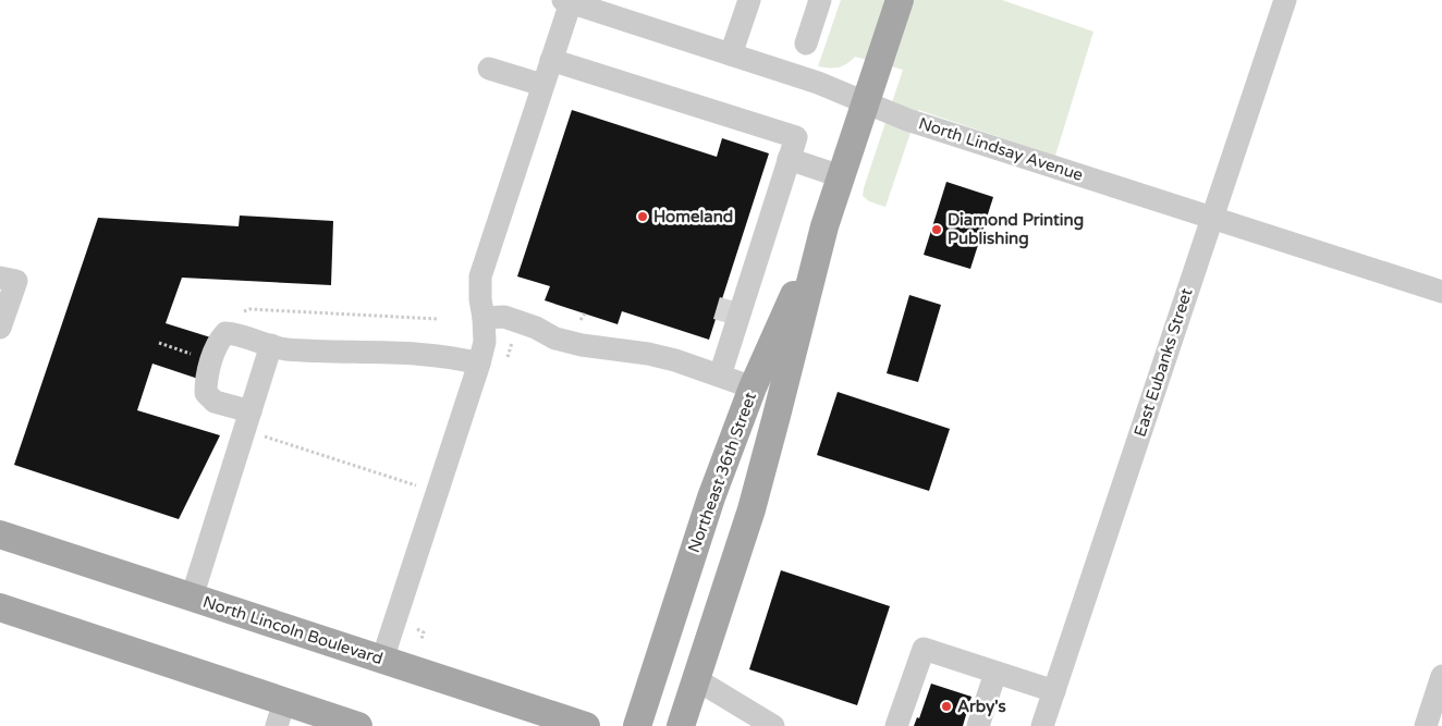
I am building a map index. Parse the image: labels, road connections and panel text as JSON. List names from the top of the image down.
{
  "streets": {
    "main road": ["Northeast 36th Street", "North Lincoln Boulevard"],
    "street": ["North Lindsay Avenue", "East Eubanks Street"]
  },
  "crossings": [
    ["North Lindsay Avenue", "East Eubanks Street"],
    ["North Lindsay Avenue", "Northeast 36th Street"]
  ],
  "places": ["Homeland", "Diamond Printing Publishing", "Arby's"]
}
